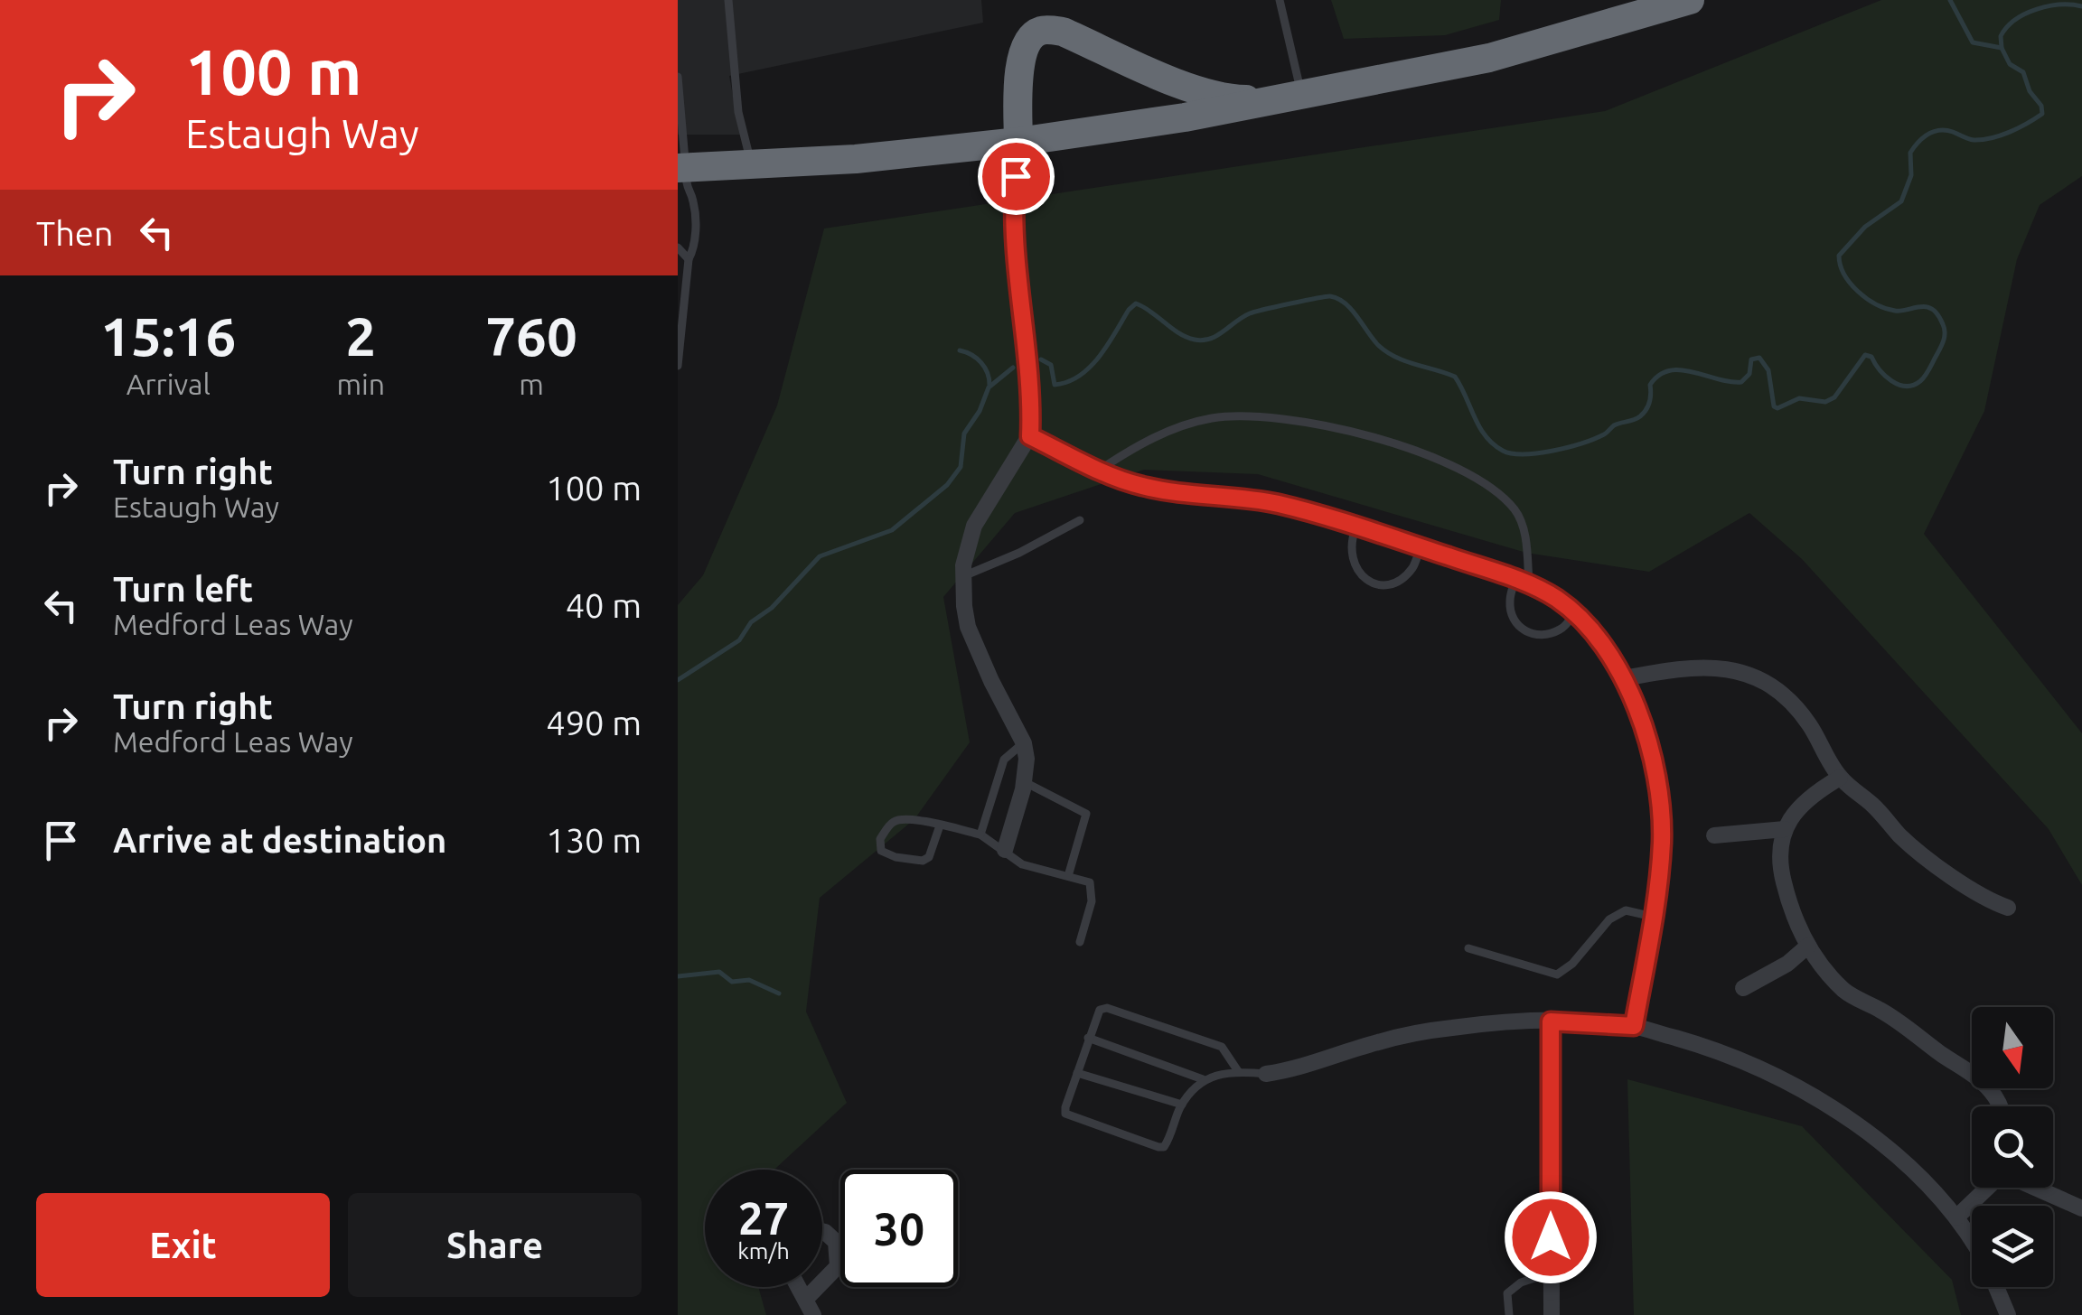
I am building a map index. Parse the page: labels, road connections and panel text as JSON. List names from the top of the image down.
{
  "north": "bottom",
  "page": {
    "turn": ["100 m", "Estaugh Way"],
    "then": "Then",
    "eta": [
      "15:16",
      "Arrival",
      "2",
      "min",
      "760",
      "m"
    ],
    "list": [
      {
        "name": "Turn right",
        "note": "Estaugh Way",
        "value": "100 m"
      },
      {
        "name": "Turn left",
        "note": "Medford Leas Way",
        "value": "40 m"
      },
      {
        "name": "Turn right",
        "note": "Medford Leas Way",
        "value": "490 m"
      },
      {
        "name": "Arrive at destination",
        "value": "130 m"
      }
    ],
    "speed": "27 km/h",
    "limit": "30",
    "buttons": ["Exit", "Share"]
  }
}
